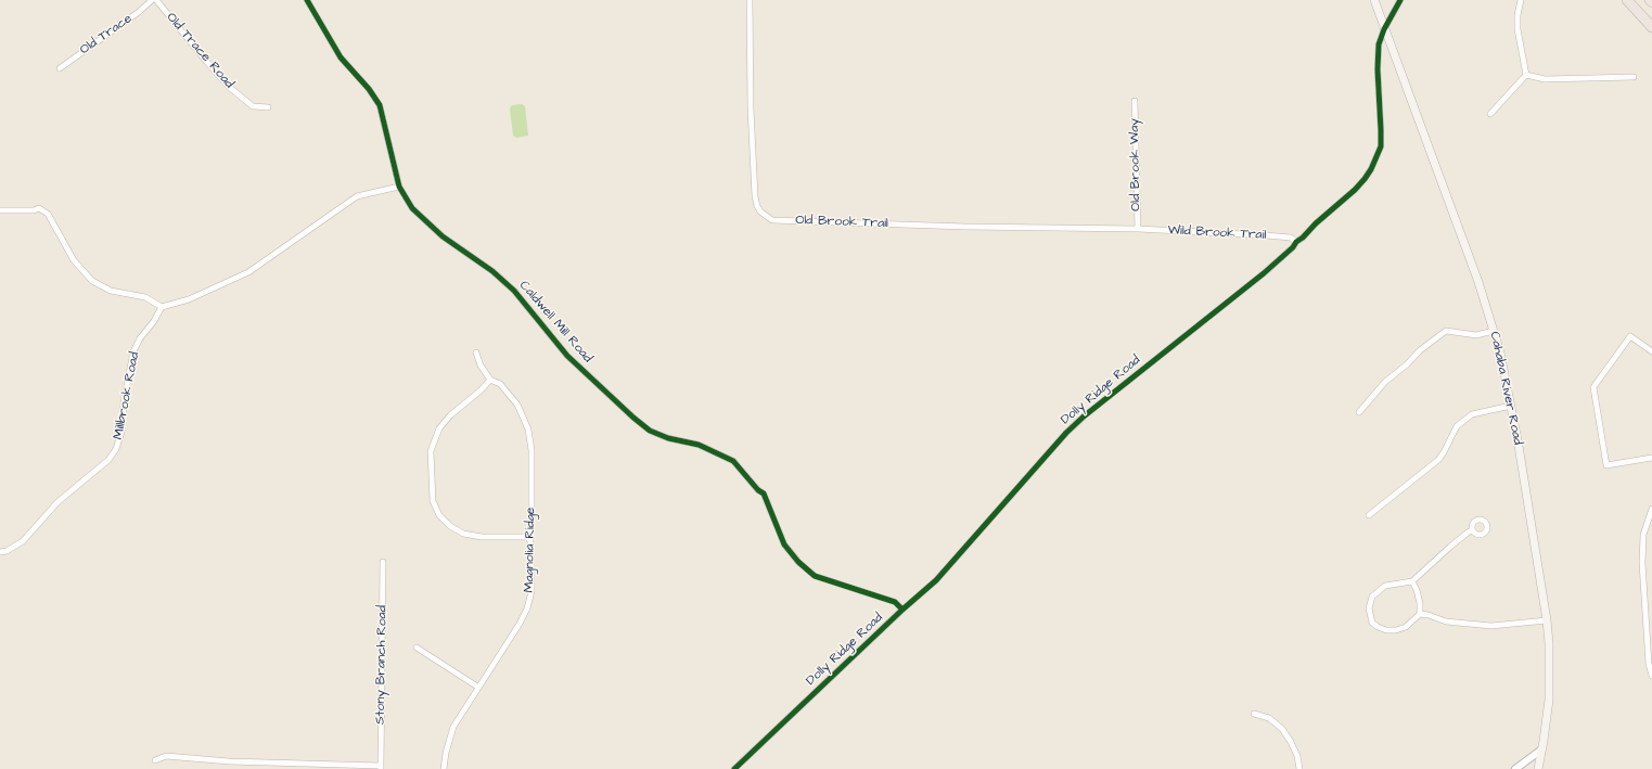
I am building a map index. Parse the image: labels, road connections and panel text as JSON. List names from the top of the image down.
{
  "streets": {
    "main road": ["Cahaba River Road"],
    "street": [
      "Old Trace",
      "Old Trace Road",
      "Old Brook Way",
      "Old Brook Trail",
      "Wild Brook Trail",
      "Caldwell Mill Road",
      "Dolly Ridge Road",
      "Millbrook Road",
      "Magnolia Ridge",
      "Stony Branch Road"
    ]
  },
  "crossings": [
    ["Old Brook Way", "Old Brook Trail"],
    ["Old Brook Way", "Wild Brook Trail"],
    ["Old Brook Trail", "Wild Brook Trail"],
    ["Wild Brook Trail", "Dolly Ridge Road"],
    ["Caldwell Mill Road", "Dolly Ridge Road"],
    ["Cahaba River Road", "Dolly Ridge Road"]
  ]
}
